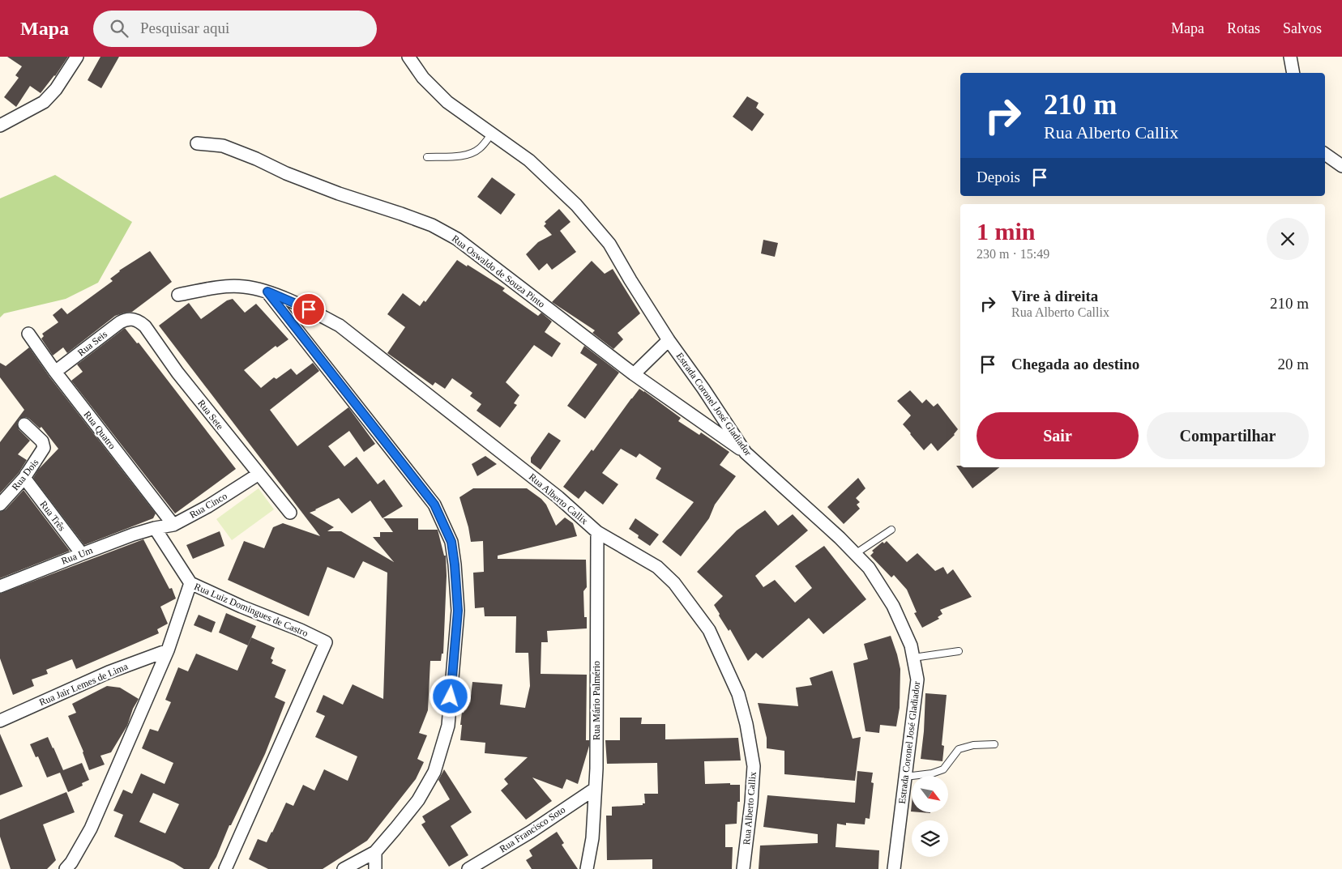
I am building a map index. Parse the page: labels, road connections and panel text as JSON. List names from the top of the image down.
{
  "streets": {
    "street": [
      "Rua Oswaldo de Souza Pinto",
      "Rua Seis",
      "Estrada Coronel José Gladiador",
      "Rua Sete",
      "Rua Quatro",
      "Rua Dois",
      "Rua Alberto Callix",
      "Rua Cinco",
      "Rua Três",
      "Rua Um",
      "Rua Luiz Domingues de Castro",
      "Rua Jair Lemes de Lima",
      "Rua Mário Palmério",
      "Rua Francisco Soto"
    ]
  },
  "crossings": [
    ["Rua Oswaldo de Souza Pinto", "Estrada Coronel José Gladiador"],
    ["Rua Seis", "Rua Sete"],
    ["Rua Seis", "Rua Quatro"],
    ["Rua Sete", "Rua Cinco"],
    ["Rua Quatro", "Rua Cinco"],
    ["Rua Dois", "Rua Três"],
    ["Rua Alberto Callix", "Rua Mário Palmério"],
    ["Rua Cinco", "Rua Um"],
    ["Rua Três", "Rua Um"],
    ["Rua Luiz Domingues de Castro", "Rua Jair Lemes de Lima"],
    ["Rua Mário Palmério", "Rua Francisco Soto"]
  ],
  "north": "bottom right",
  "page": {
    "header": "Mapa",
    "search": "Pesquisar aqui",
    "nav": ["Mapa", "Rotas", "Salvos"],
    "turn": ["210 m", "Rua Alberto Callix"],
    "then": "Depois",
    "heading": ["1 min", "230 m · 15:49"],
    "list": [
      {
        "name": "Vire à direita",
        "note": "Rua Alberto Callix",
        "value": "210 m"
      },
      {
        "name": "Chegada ao destino",
        "value": "20 m"
      }
    ],
    "buttons": ["Sair", "Compartilhar"]
  }
}
